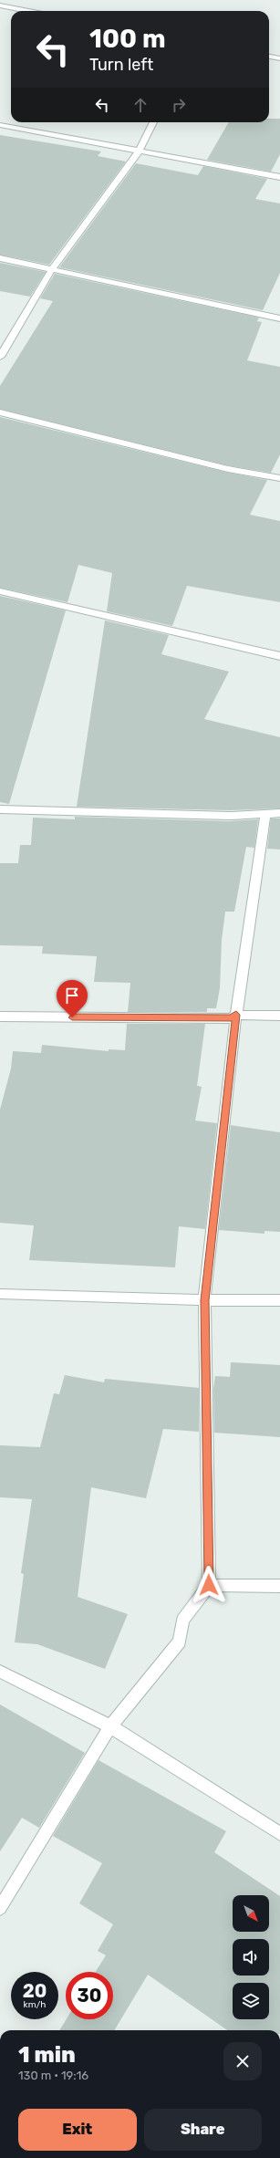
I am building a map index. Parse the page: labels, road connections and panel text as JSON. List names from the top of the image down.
{
  "north": "bottom right",
  "page": {
    "turn": ["100 m", "Turn left"],
    "speed": "20 km/h",
    "limit": "30",
    "heading": ["1 min", "130 m · 19:16"],
    "buttons": ["Exit", "Share"]
  }
}
